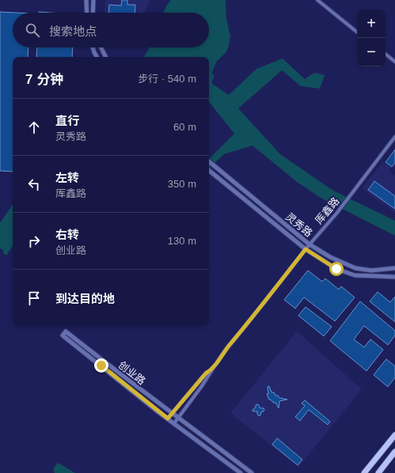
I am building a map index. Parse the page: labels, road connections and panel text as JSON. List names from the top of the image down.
{
  "streets": {
    "street": ["厍鑫路", "灵秀路", "创业路"]
  },
  "crossings": [
    ["厍鑫路", "灵秀路"],
    ["厍鑫路", "创业路"]
  ],
  "page": {
    "map_buttons": ["+", "−"],
    "search": "搜索地点",
    "heading": ["7 分钟", "步行 · 540 m"],
    "list": [
      ["直行", "灵秀路", "60 m"],
      ["左转", "厍鑫路", "350 m"],
      ["右转", "创业路", "130 m"],
      "到达目的地"
    ]
  }
}
